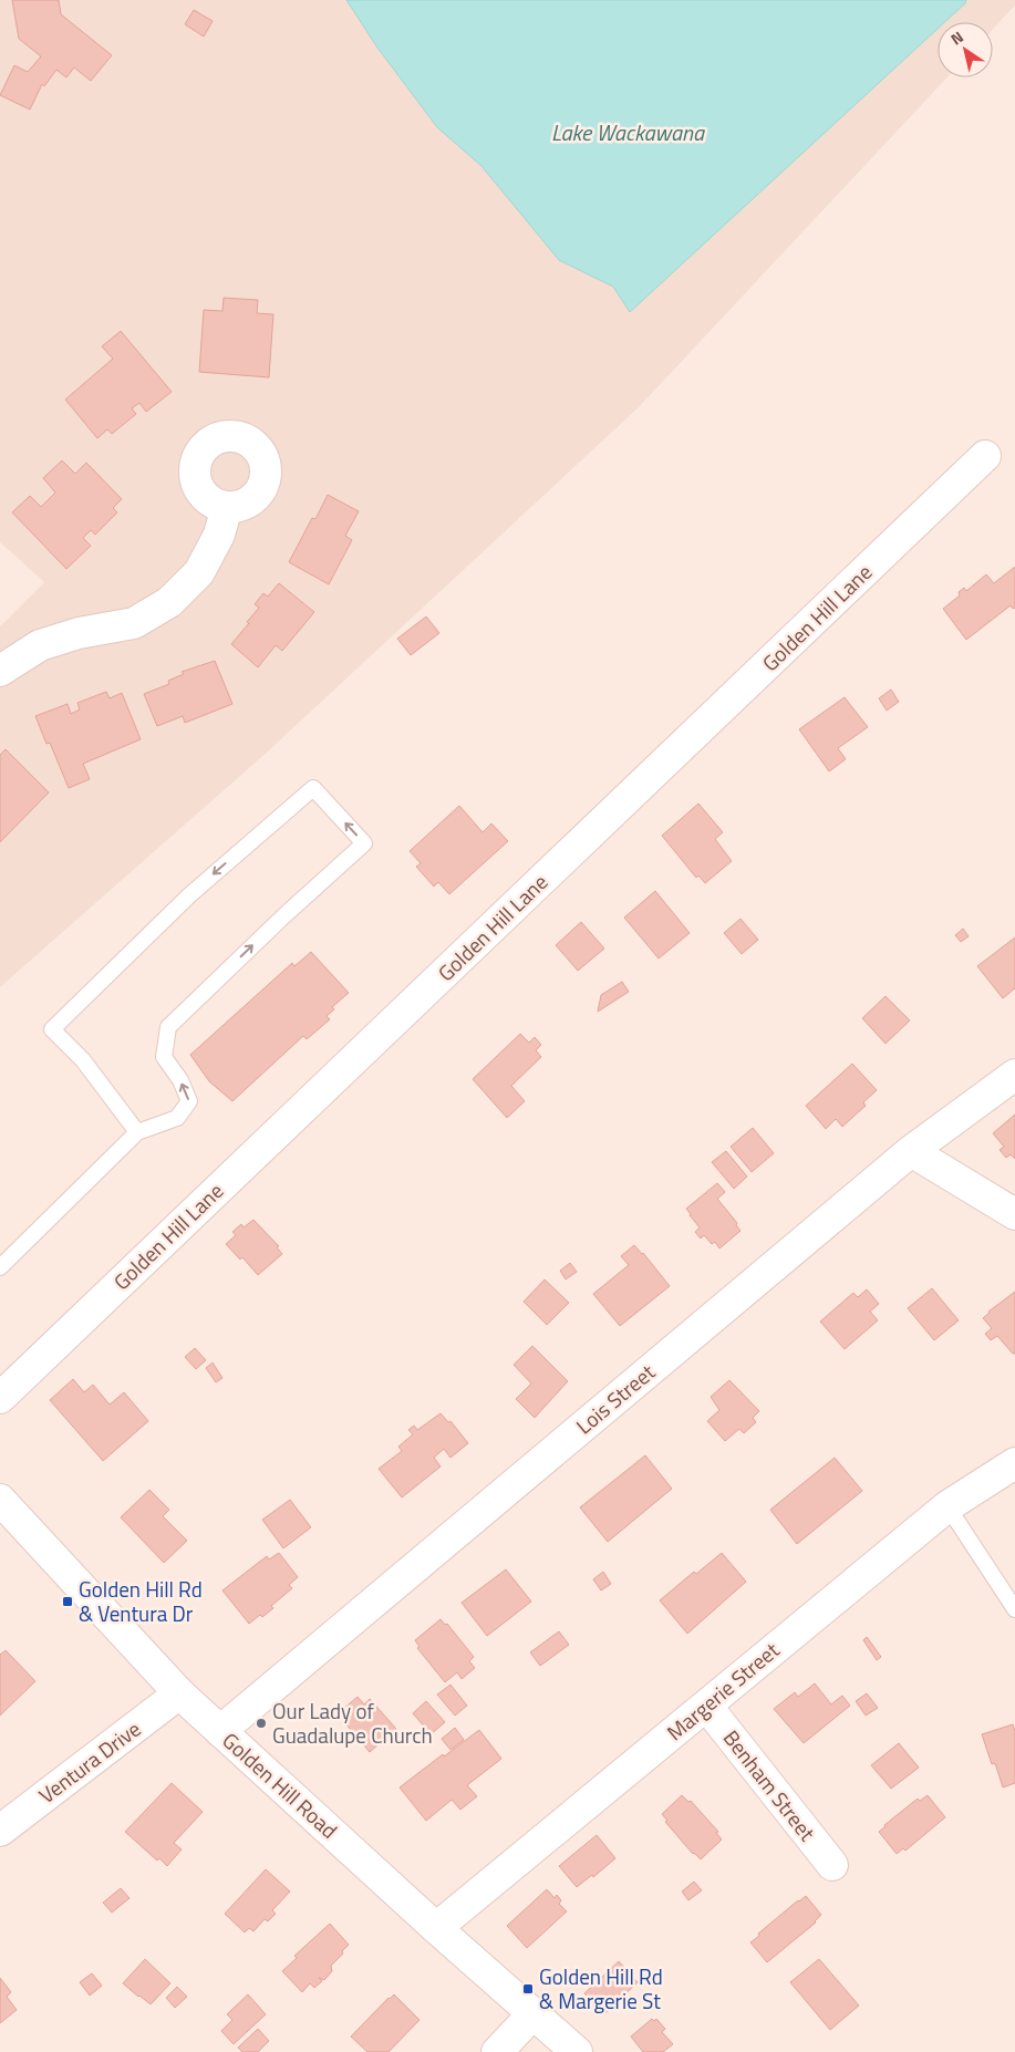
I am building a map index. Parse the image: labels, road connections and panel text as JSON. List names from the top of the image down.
{
  "streets": {
    "street": [
      "Golden Hill Lane",
      "Lois Street",
      "Margerie Street",
      "Ventura Drive",
      "Golden Hill Road",
      "Benham Street"
    ]
  },
  "crossings": [
    ["Lois Street", "Golden Hill Road"],
    ["Margerie Street", "Golden Hill Road"],
    ["Margerie Street", "Benham Street"],
    ["Ventura Drive", "Golden Hill Road"]
  ],
  "water": ["Lake Wackawana"],
  "places": {
    "transit": ["Golden Hill Rd & Ventura Dr", "Golden Hill Rd & Margerie St"],
    "other": ["Our Lady of Guadalupe Church"]
  },
  "north": "top left"
}
